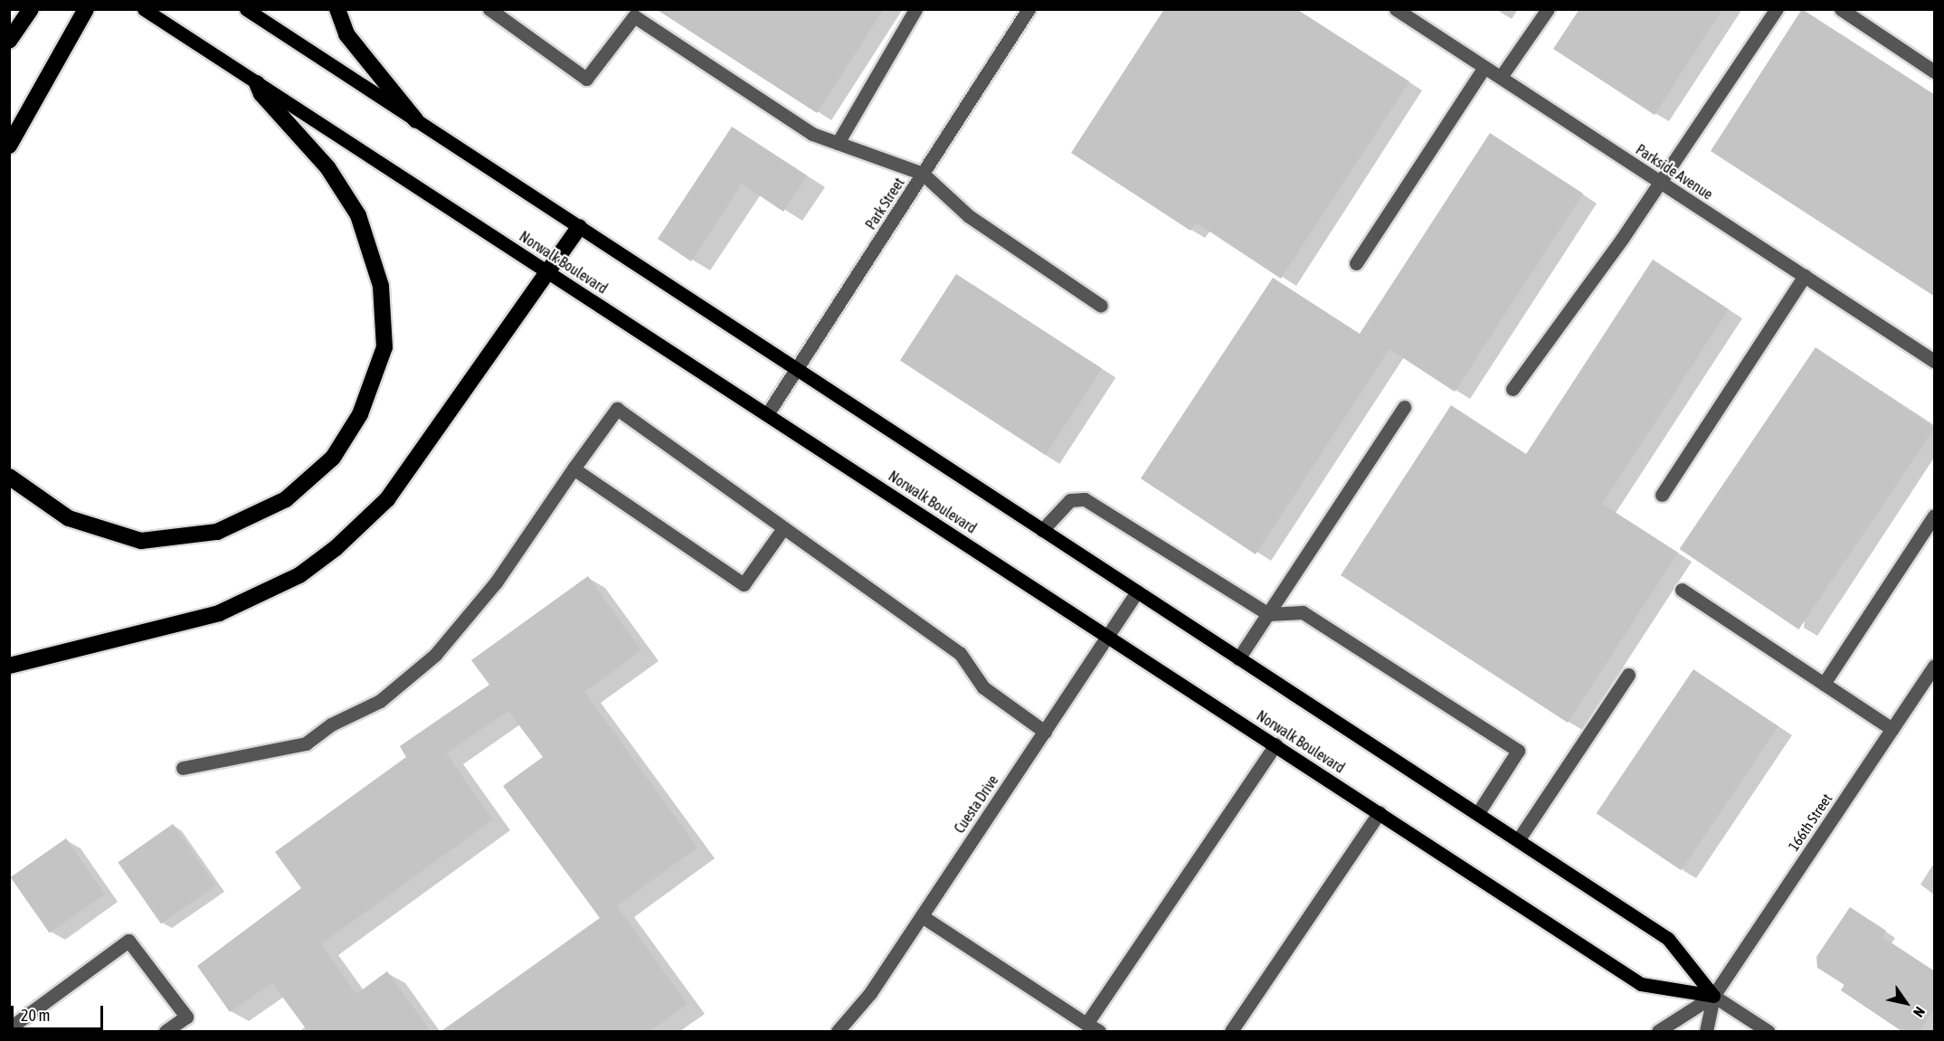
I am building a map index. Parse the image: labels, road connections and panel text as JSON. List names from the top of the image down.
{
  "streets": {
    "main road": ["Norwalk Boulevard"],
    "street": [
      "Parkside Avenue",
      "Park Street",
      "Cuesta Drive",
      "166th Street"
    ]
  },
  "crossings": [
    ["Park Street", "Norwalk Boulevard"],
    ["Norwalk Boulevard", "Cuesta Drive"],
    ["Norwalk Boulevard", "166th Street"]
  ],
  "scale_bar": "20 m",
  "north": "bottom right"
}
